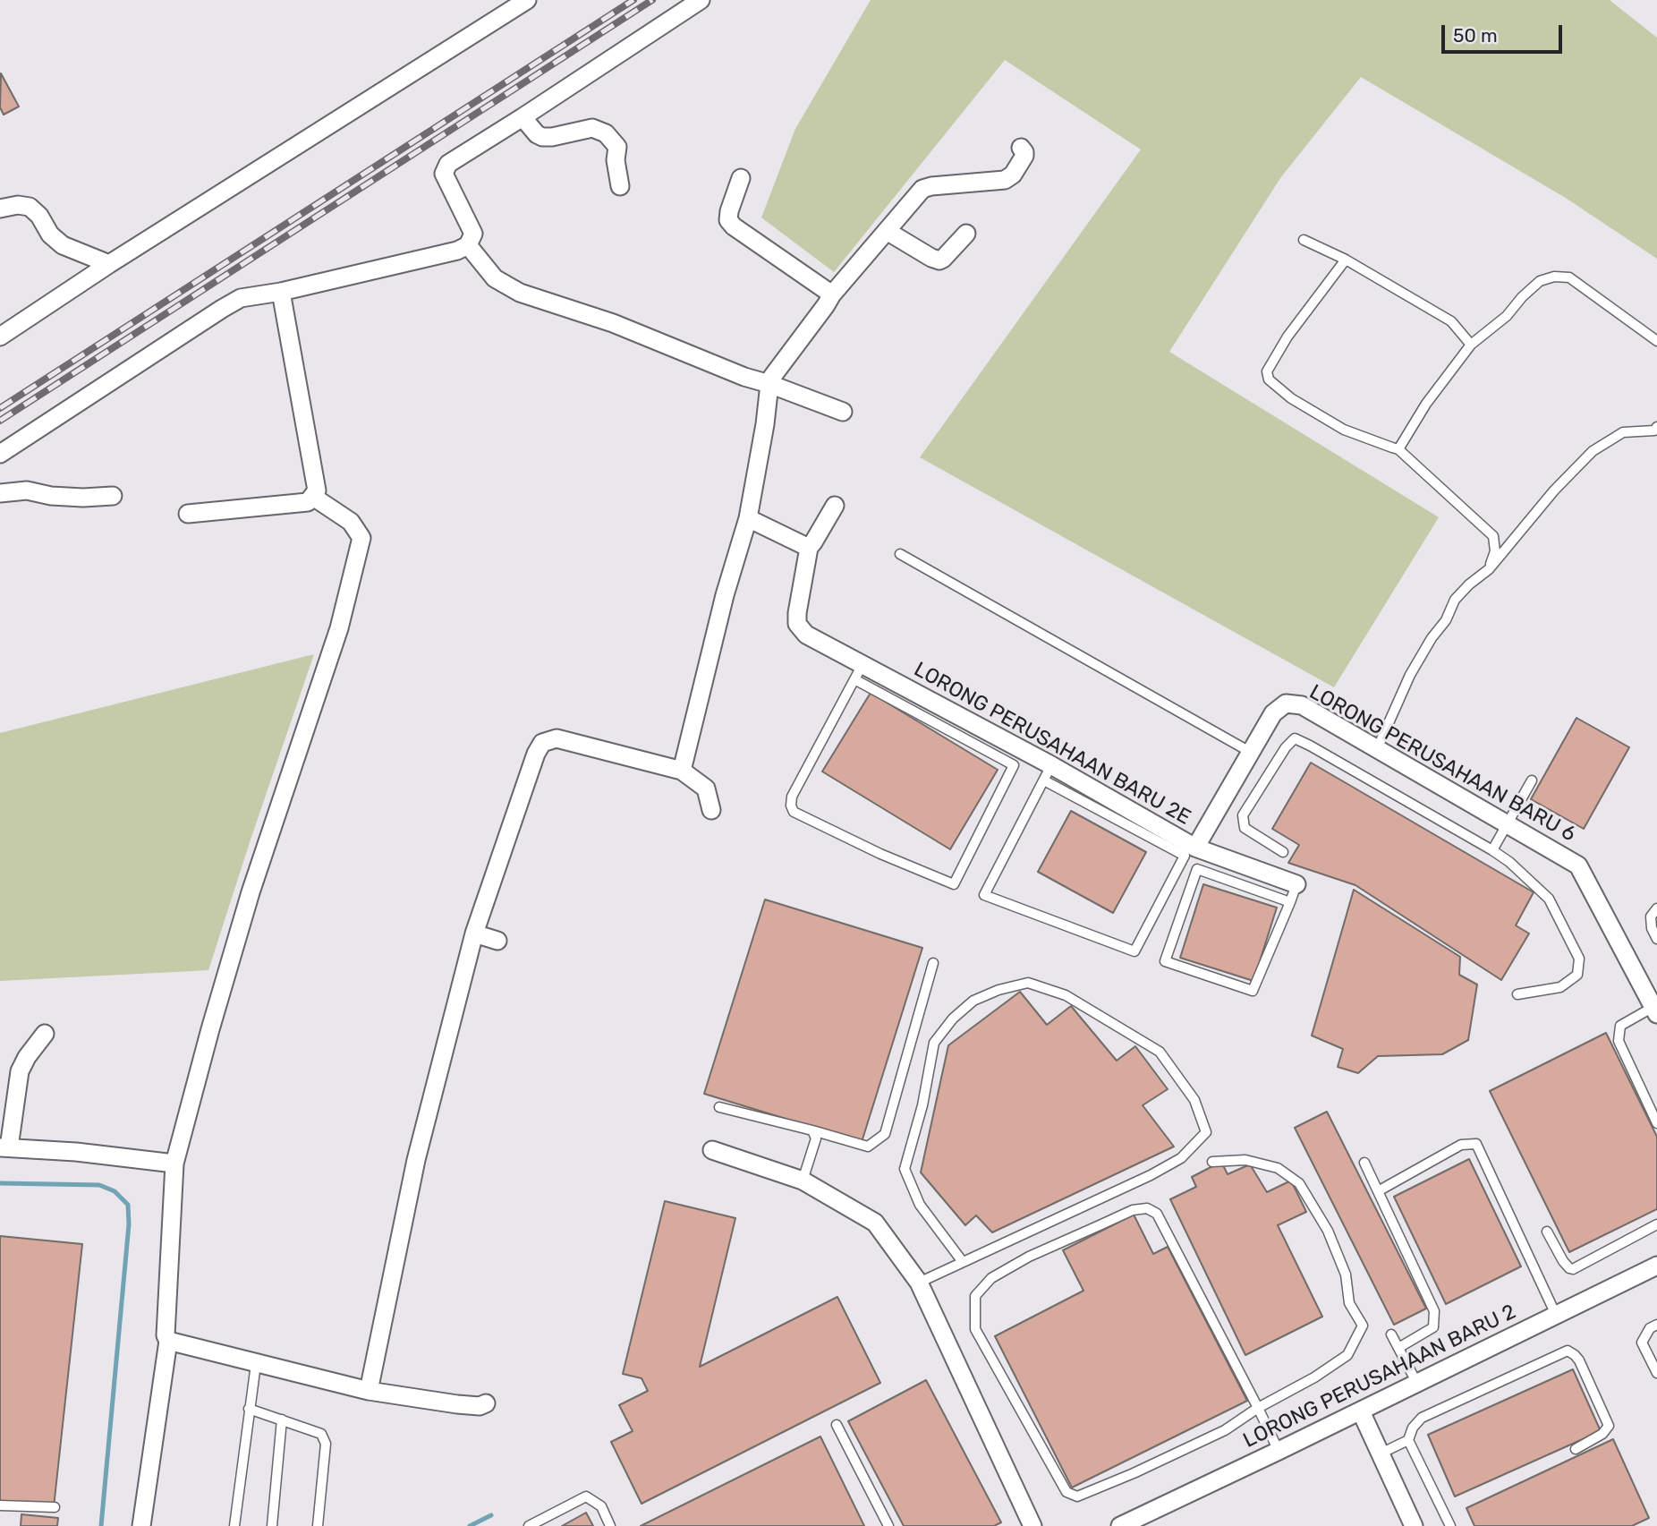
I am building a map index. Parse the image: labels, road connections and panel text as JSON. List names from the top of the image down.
{
  "streets": {
    "street": ["LORONG PERUSAHAAN BARU 2E", "LORONG PERUSAHAAN BARU 6", "LORONG PERUSAHAAN BARU 2"]
  },
  "crossings": [
    ["LORONG PERUSAHAAN BARU 2E", "LORONG PERUSAHAAN BARU 6"]
  ],
  "scale_bar": "50 m"
}
